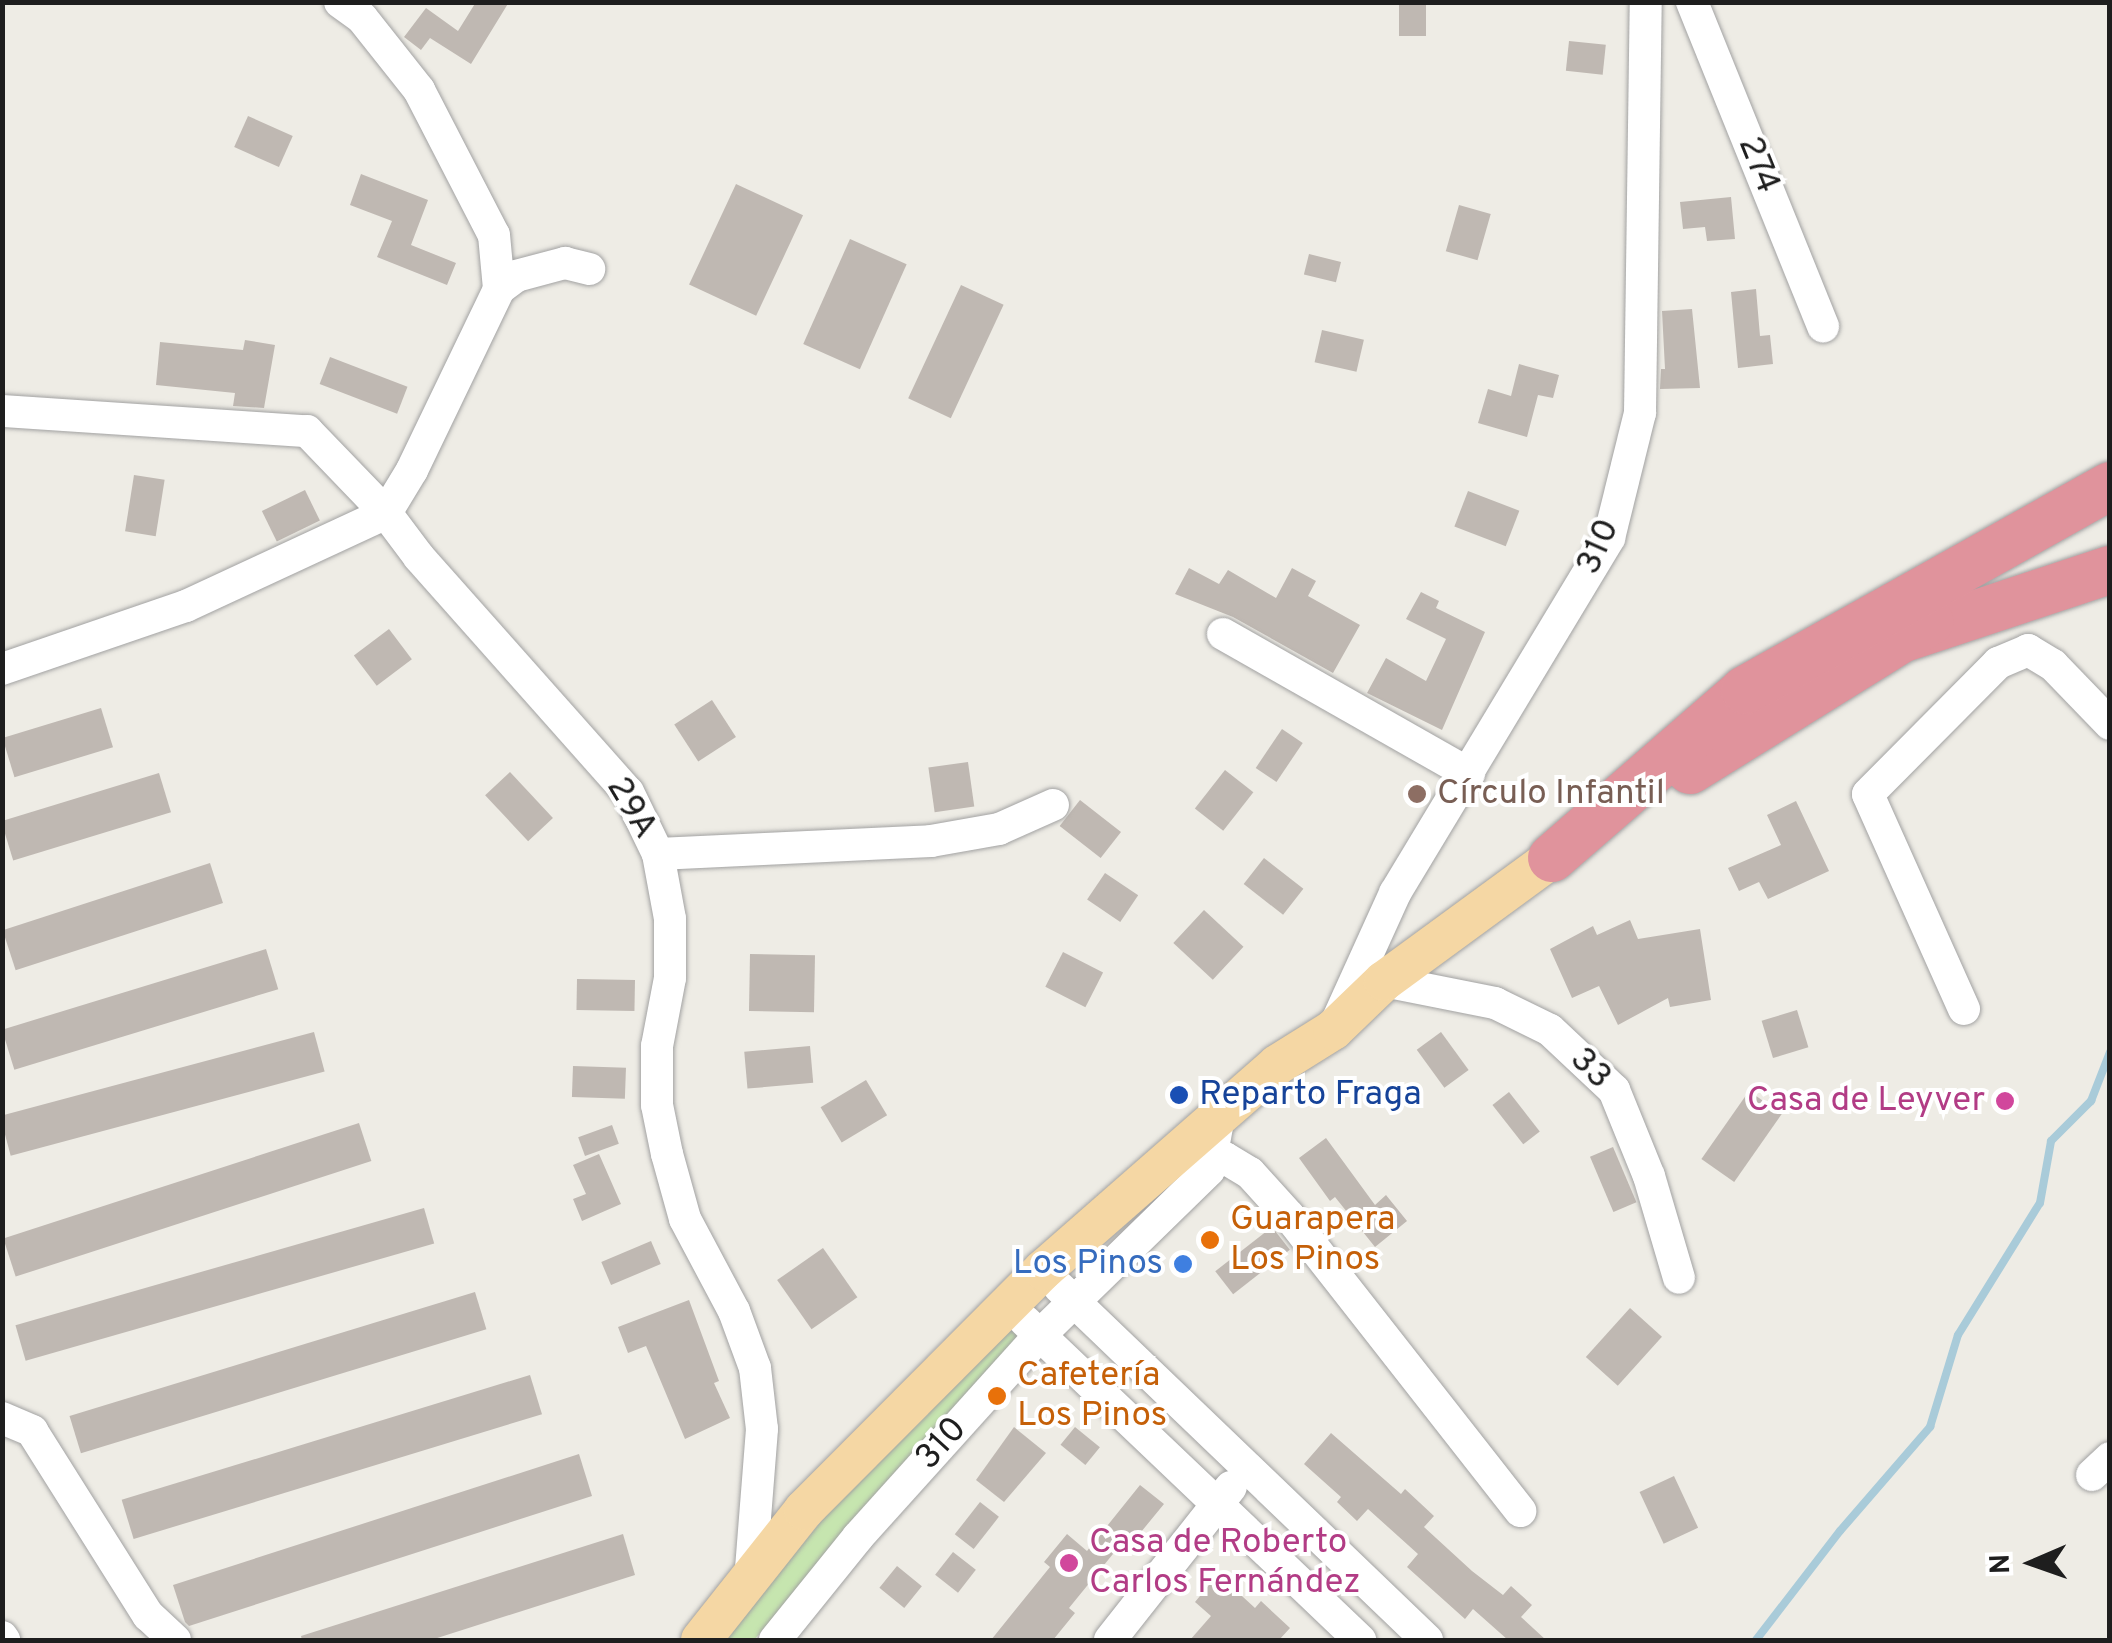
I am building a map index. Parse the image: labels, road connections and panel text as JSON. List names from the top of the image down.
{
  "streets": {
    "street": [
      "274",
      "310",
      "29A",
      "33"
    ]
  },
  "places": [
    "Círculo Infantil",
    "Reparto Fraga",
    "Casa de Leyver",
    "Guarapera Los Pinos",
    "Los Pinos",
    "Cafetería Los Pinos",
    "Casa de Roberto Carlos Fernández"
  ],
  "north": "left"
}
